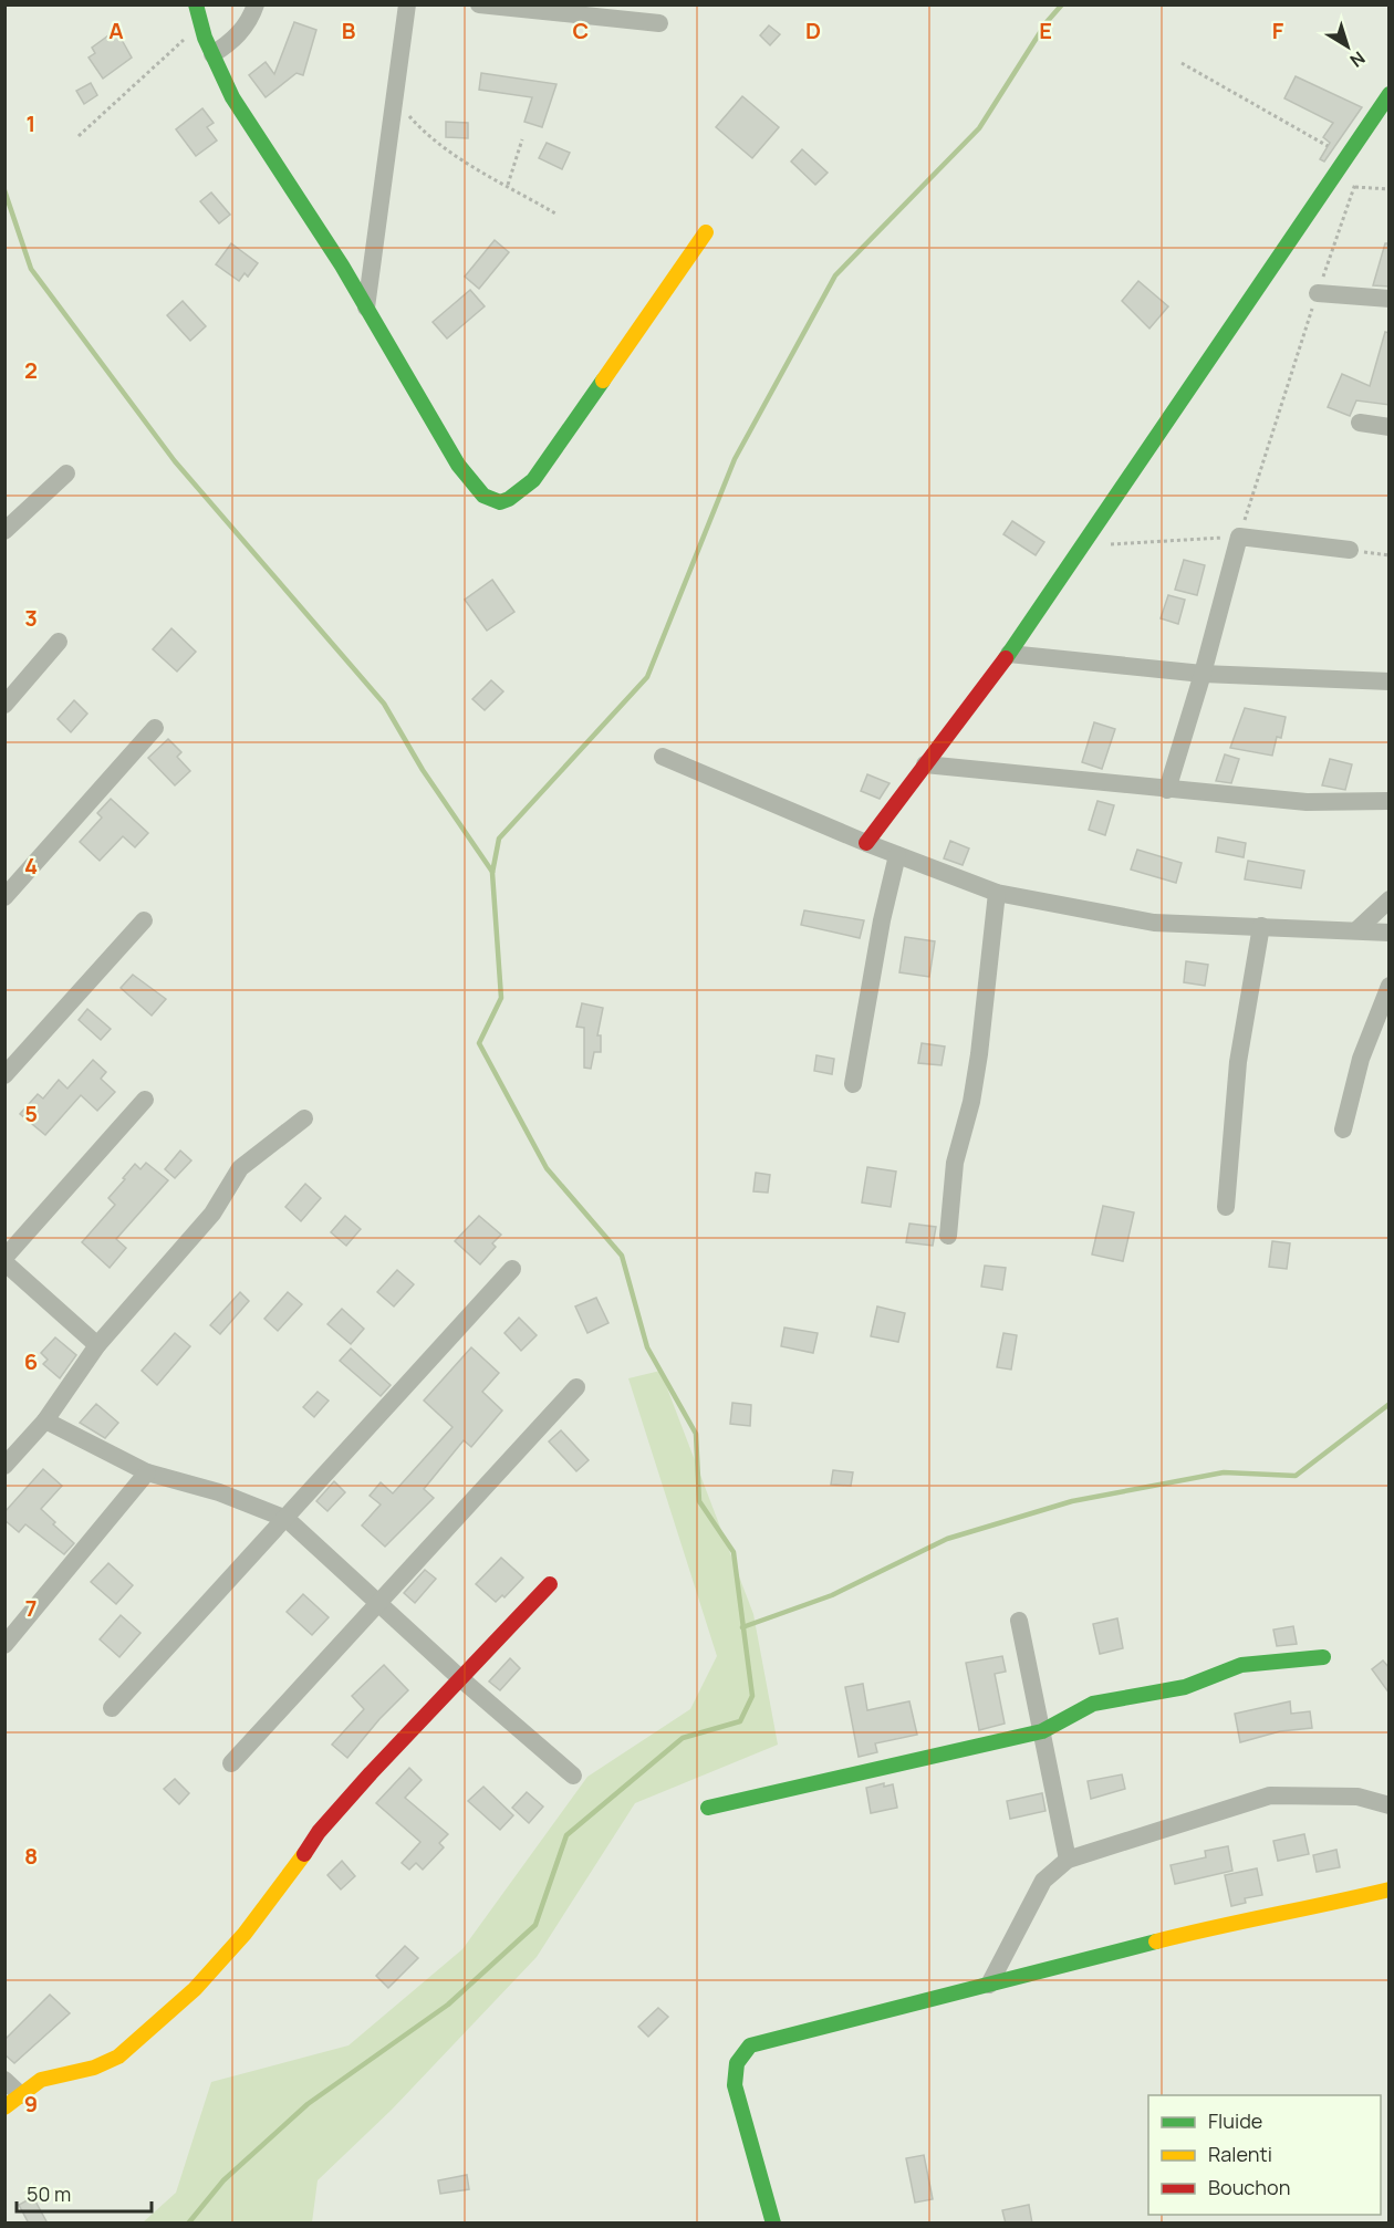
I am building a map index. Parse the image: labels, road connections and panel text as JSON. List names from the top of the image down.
{
  "legend": ["Fluide", "Ralenti", "Bouchon"],
  "scale_bar": "50 m",
  "north": "bottom right",
  "grid": {
    "columns": [
      "A",
      "B",
      "C",
      "D",
      "E",
      "F"
    ],
    "rows": [
      "1",
      "2",
      "3",
      "4",
      "5",
      "6",
      "7",
      "8",
      "9"
    ]
  }
}
